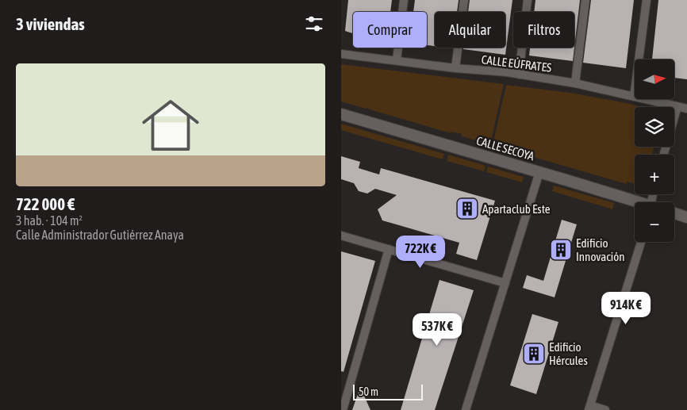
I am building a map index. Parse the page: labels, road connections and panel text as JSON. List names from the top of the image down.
{
  "streets": {
    "main road": ["CALLE SECOYA"],
    "street": ["CALLE EÚFRATES"]
  },
  "places": {
    "building": ["Apartaclub Este", "Edificio Innovación", "Edificio Hércules"]
  },
  "scale_bar": "50 m",
  "north": "right",
  "page": {
    "heading": "3 viviendas",
    "chip": ["Comprar", "Alquilar", "Filtros"],
    "list": [
      {
        "name": "722 000 €",
        "note": "3 hab. · 104 m² · Calle Administrador Gutiérrez Anaya"
      }
    ],
    "map_buttons": ["+", "−"],
    "price": ["722K €", "914K €", "537K €"],
    "scale": "50 m"
  }
}
